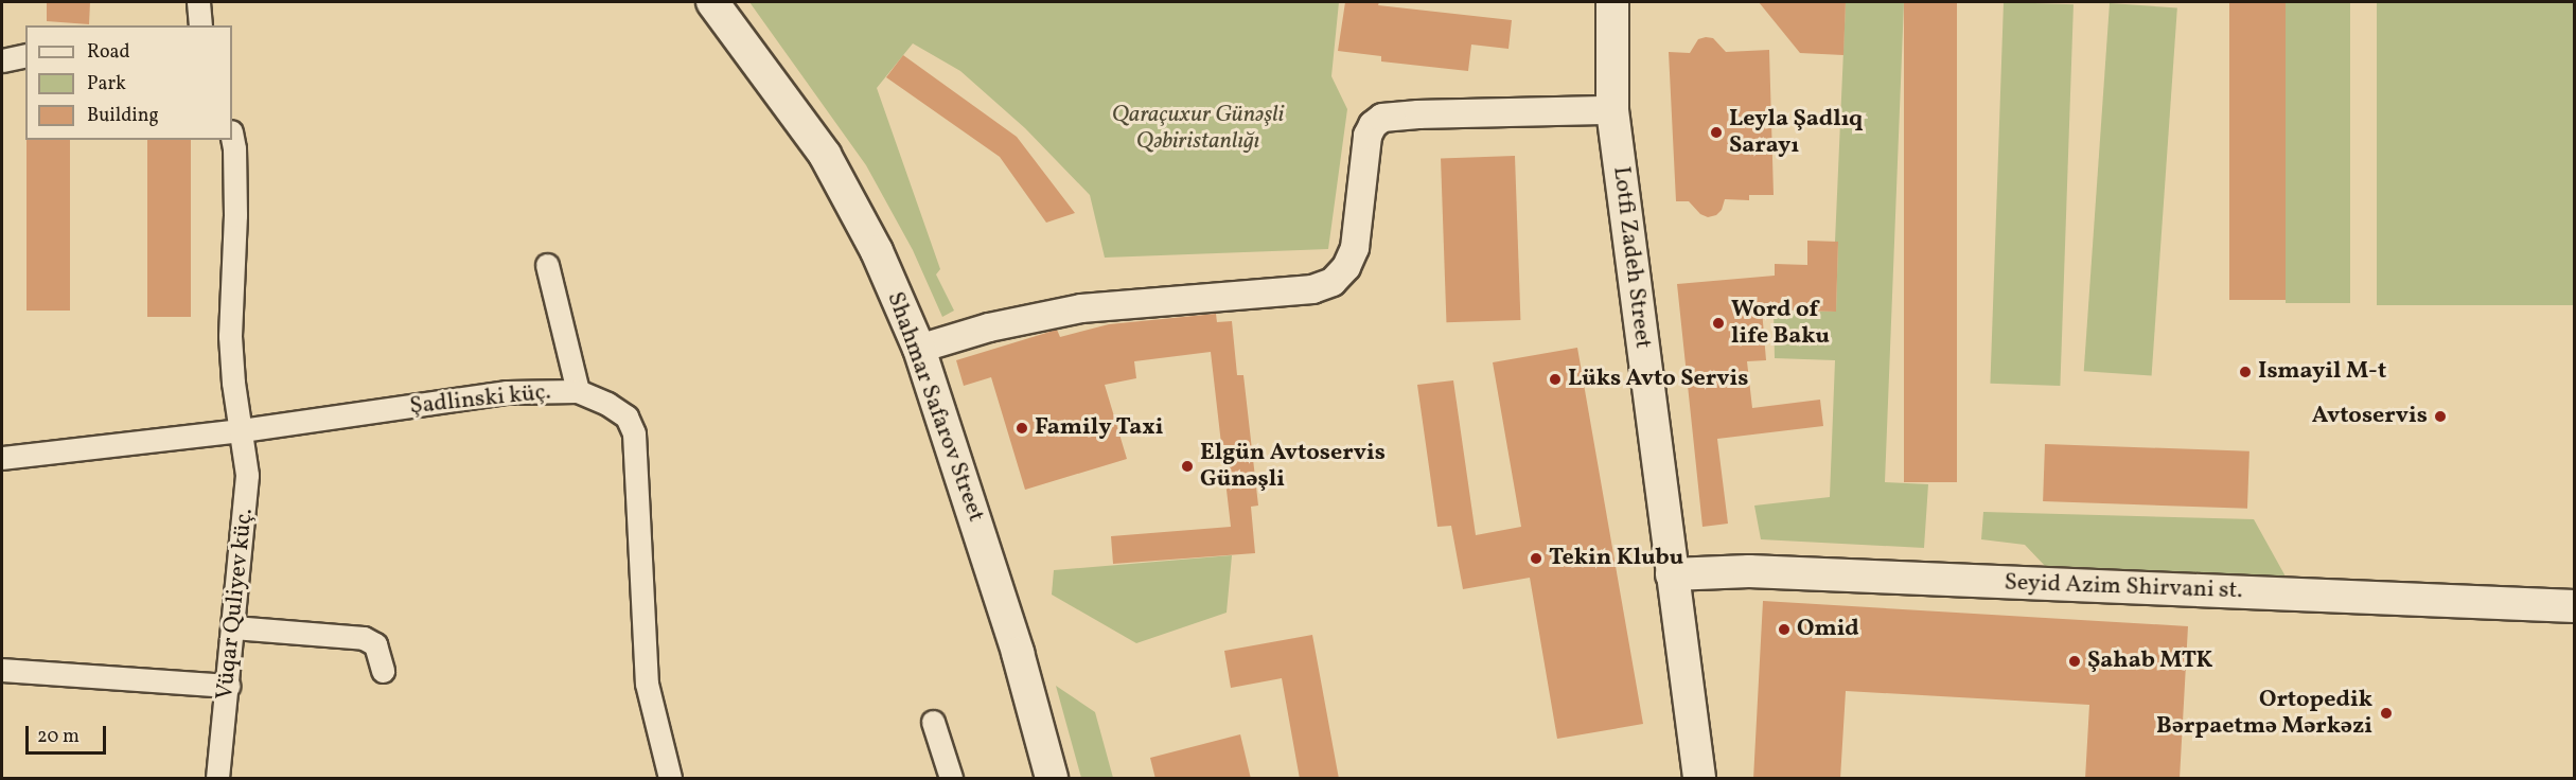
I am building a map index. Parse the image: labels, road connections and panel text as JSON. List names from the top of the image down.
{
  "streets": {
    "main road": ["Lotfi Zadeh Street", "Shahmar Safarov Street", "Seyid Azim Shirvani st."],
    "street": ["Şadlinski küç.", "Vüqar Quliyev küç."]
  },
  "crossings": [
    ["Lotfi Zadeh Street", "Seyid Azim Shirvani st."],
    ["Şadlinski küç.", "Vüqar Quliyev küç."]
  ],
  "parks": ["Qaraçuxur Günəşli Qəbiristanlığı"],
  "places": [
    "Leyla Şadlıq Sarayı",
    "Word of life Baku",
    "Ismayil M-t",
    "Lüks Avto Servis",
    "Avtoservis",
    "Family Taxi",
    "Elgün Avtoservis Günəşli",
    "Tekin Klubu",
    "Omid",
    "Şahab MTK",
    "Ortopedik Bərpaetmə Mərkəzi"
  ],
  "legend": ["Road", "Park", "Building"],
  "scale_bar": "20 m"
}
